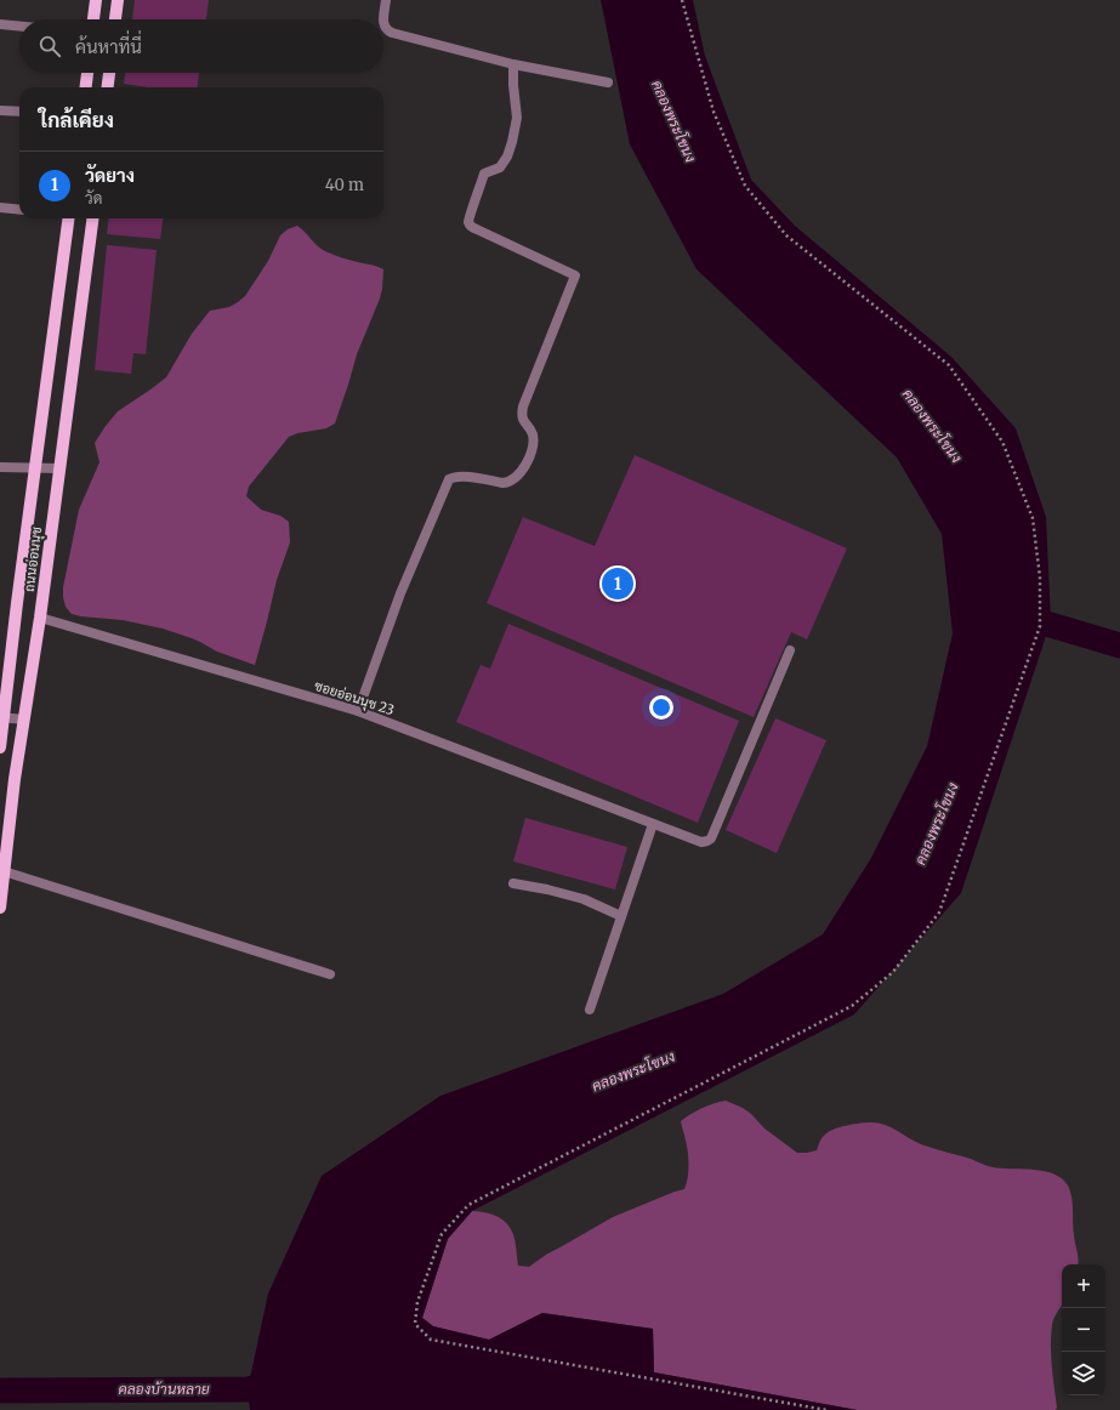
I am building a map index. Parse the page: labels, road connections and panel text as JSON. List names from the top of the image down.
{
  "streets": {
    "main road": ["ถนนอ่อนนุช"],
    "street": ["ซอยอ่อนนุช 23"]
  },
  "crossings": [
    ["ถนนอ่อนนุช", "ซอยอ่อนนุช 23"]
  ],
  "water": ["คลองพระโขนง", "คลองบ้านหลาย"],
  "page": {
    "search": "ค้นหาที่นี่",
    "heading": "ใกล้เคียง",
    "list": [
      {
        "mark": "1",
        "name": "วัดยาง",
        "note": "วัด",
        "value": "40 m"
      }
    ],
    "pins": "1",
    "map_buttons": ["+", "−"]
  }
}
